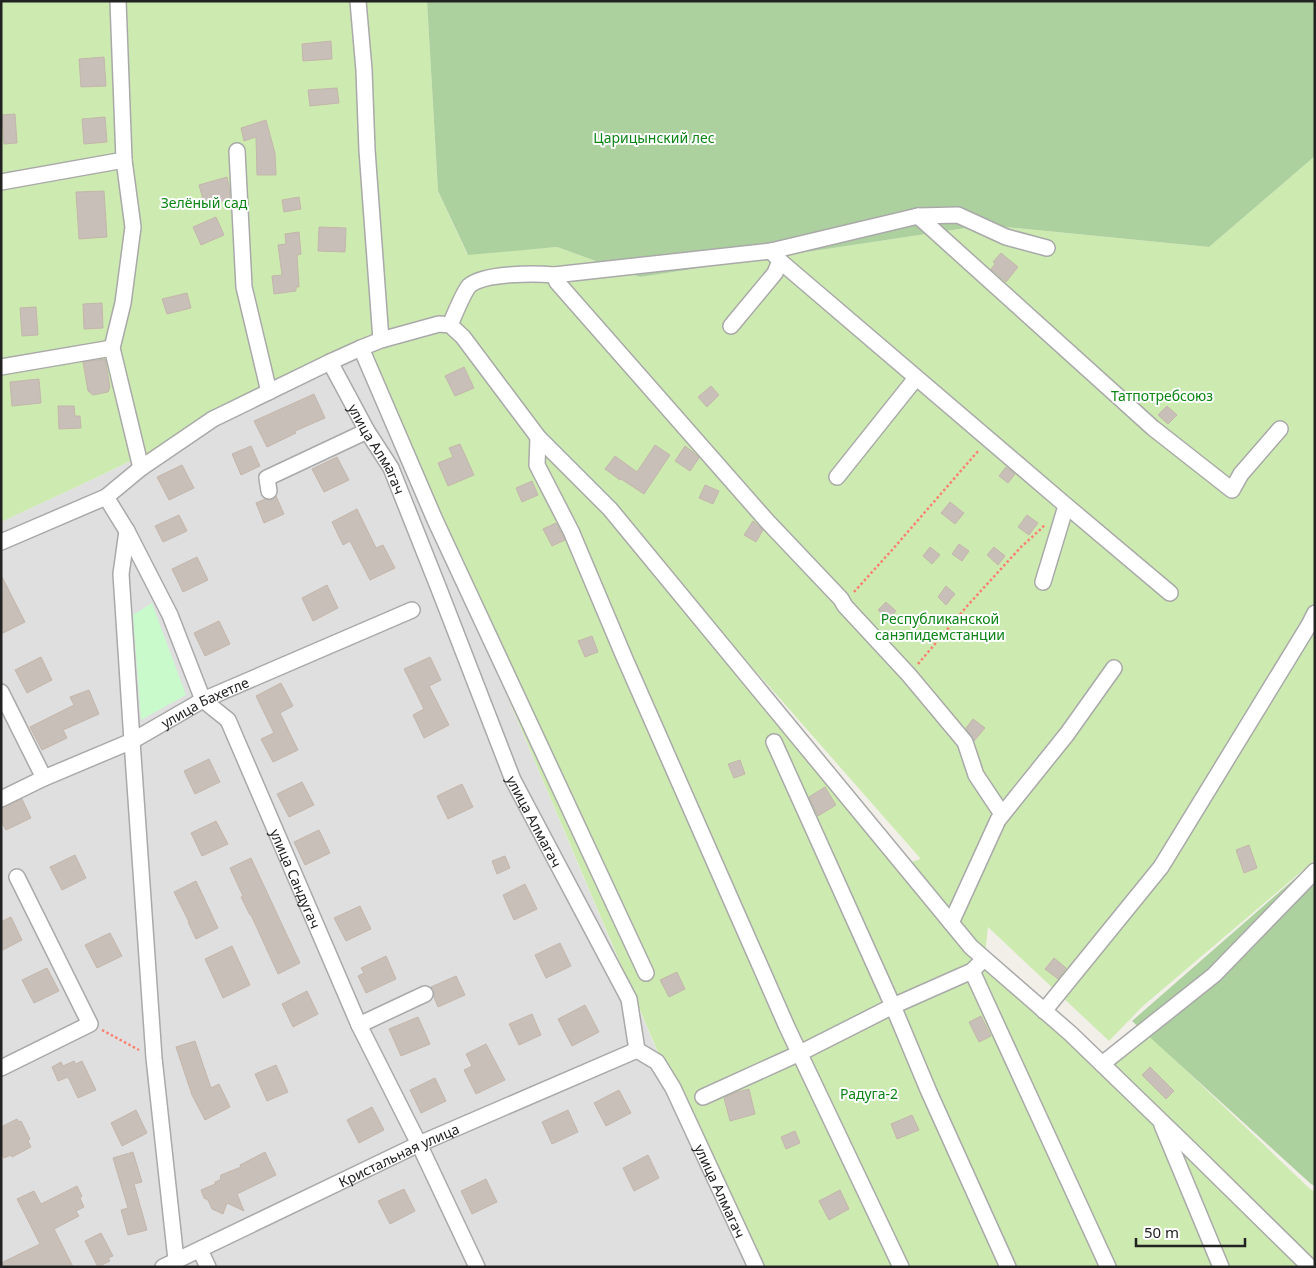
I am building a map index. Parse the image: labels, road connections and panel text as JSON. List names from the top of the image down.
{
  "streets": {
    "street": [
      "улица Алмагач",
      "улица Бахетле",
      "улица Сандугач",
      "Кристальная улица"
    ]
  },
  "crossings": [
    ["улица Алмагач", "Кристальная улица"],
    ["улица Бахетле", "улица Сандугач"],
    ["улица Сандугач", "Кристальная улица"]
  ],
  "parks": [
    "Царицынский лес",
    "Зелёный сад",
    "Татпотребсоюз",
    "Республиканской санэпидемстанции",
    "Радуга-2"
  ],
  "scale_bar": "50 m"
}
